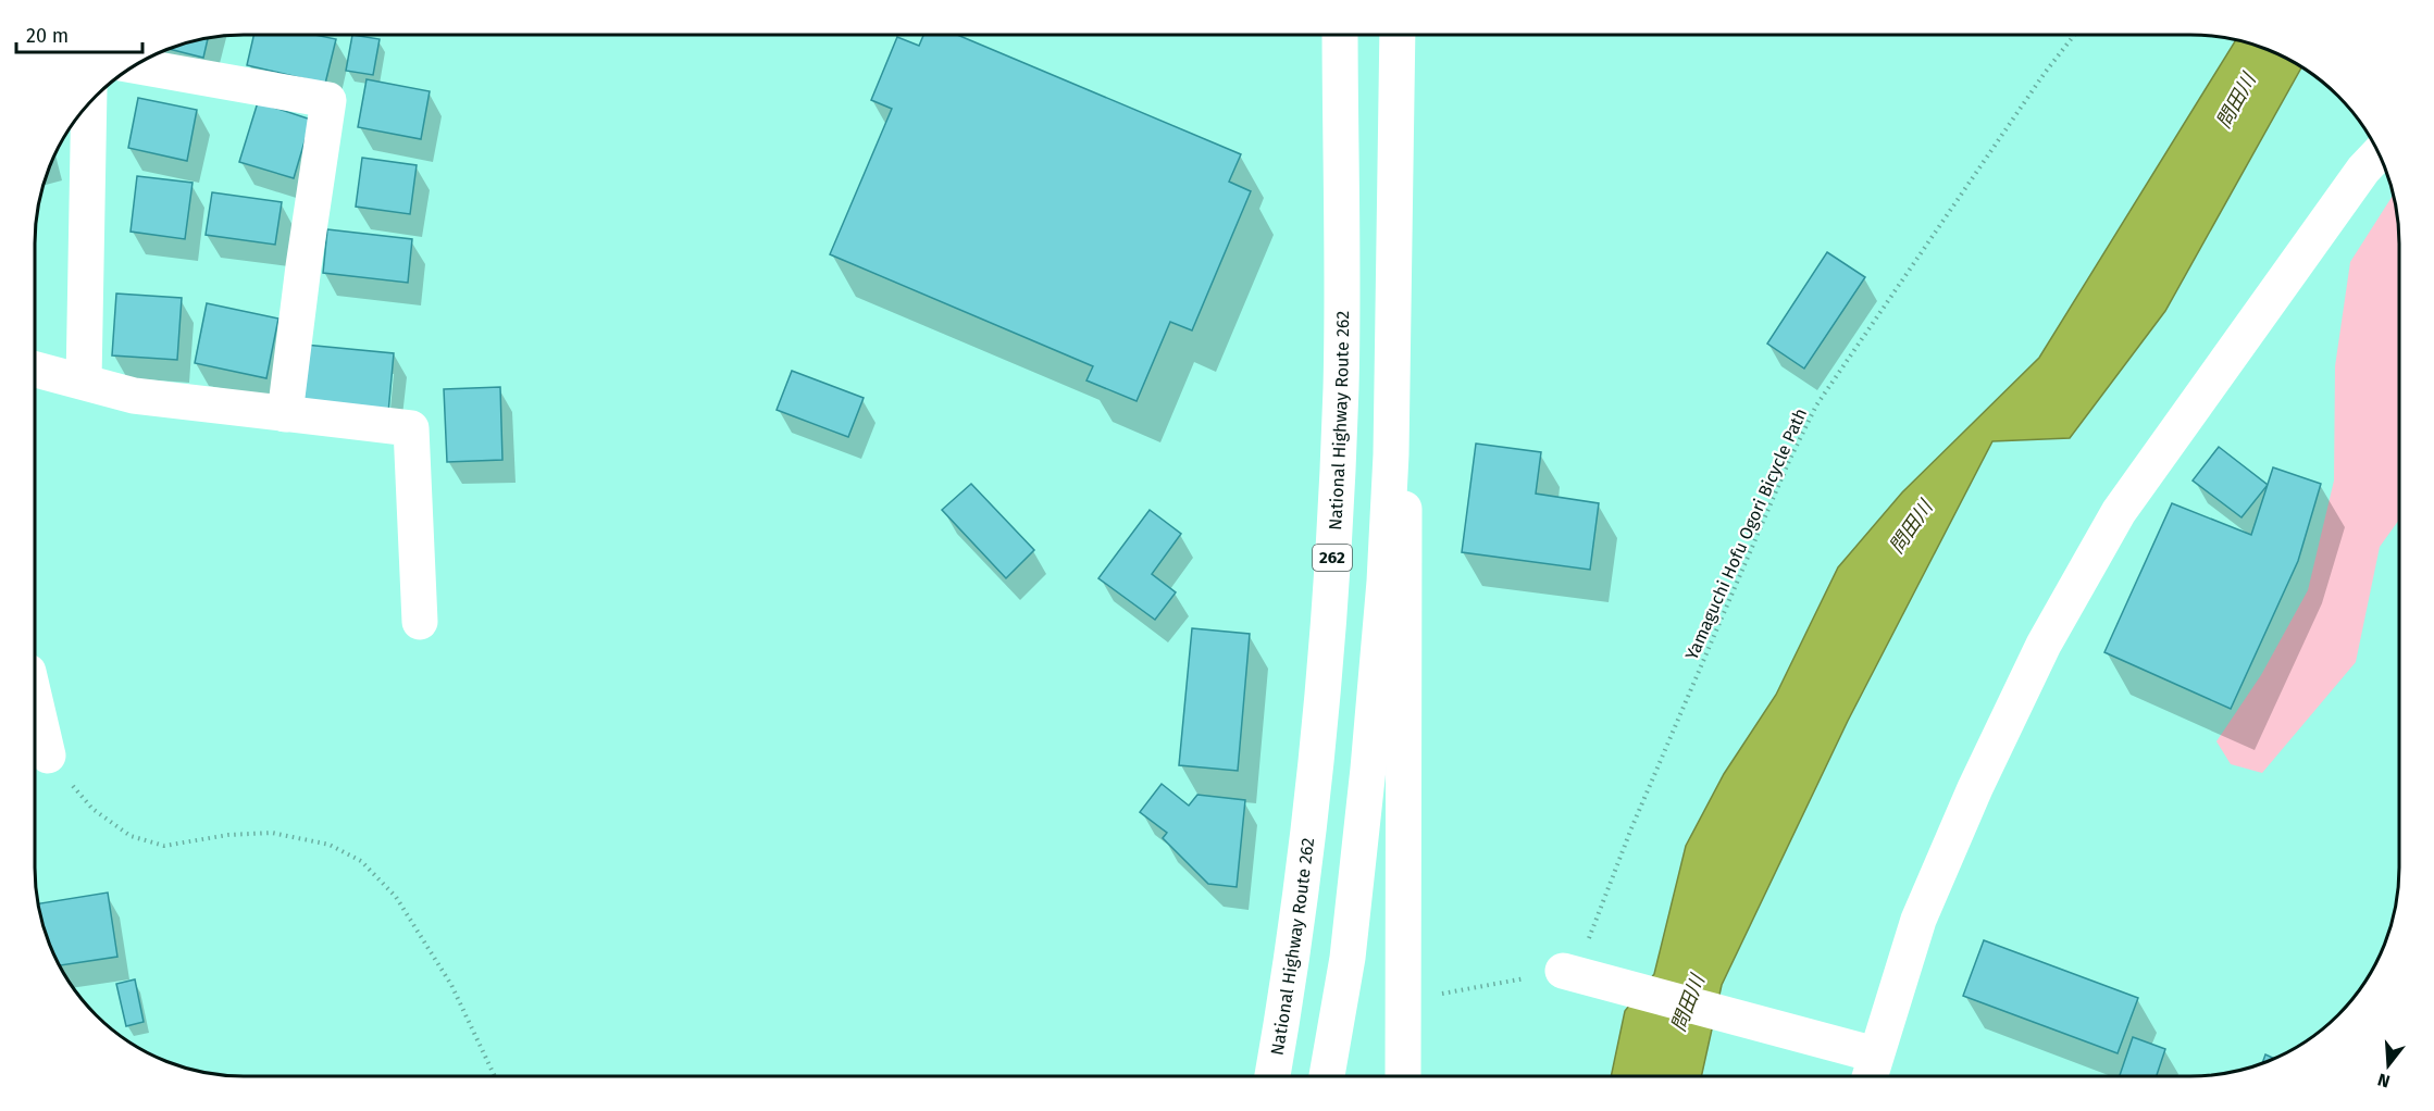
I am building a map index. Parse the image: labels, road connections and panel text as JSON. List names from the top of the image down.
{
  "streets": {
    "main road": ["National Highway Route 262", "262"],
    "path": ["Yamaguchi Hofu Ogori Bicycle Path"]
  },
  "water": ["問田川"],
  "scale_bar": "20 m",
  "north": "bottom"
}
